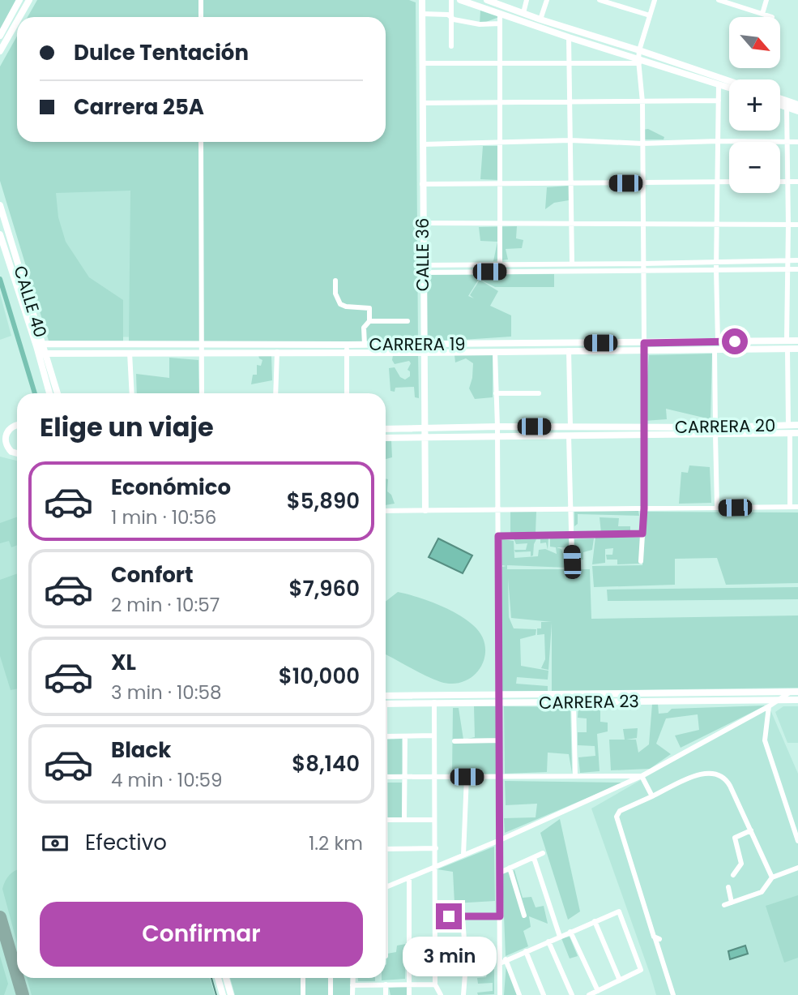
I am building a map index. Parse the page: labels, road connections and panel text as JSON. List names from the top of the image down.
{
  "streets": {
    "main road": [
      "CALLE 36",
      "CALLE 40",
      "CARRERA 19",
      "CARRERA 20",
      "CARRERA 23"
    ]
  },
  "crossings": [
    ["CALLE 36", "CARRERA 19"],
    ["CALLE 36", "CARRERA 20"],
    ["CALLE 40", "CARRERA 19"]
  ],
  "north": "bottom right",
  "page": {
    "map_buttons": ["+", "−"],
    "banner": ["Dulce Tentación", "Carrera 25A"],
    "heading": "Elige un viaje",
    "list": [
      {
        "name": "Económico",
        "note": "1 min · 10:56",
        "value": "$5,890"
      },
      {
        "name": "Confort",
        "note": "2 min · 10:57",
        "value": "$7,960"
      },
      {
        "name": "XL",
        "note": "3 min · 10:58",
        "value": "$10,000"
      },
      {
        "name": "Black",
        "note": "4 min · 10:59",
        "value": "$8,140"
      }
    ],
    "pay": ["Efectivo", "1.2 km"],
    "buttons": "Confirmar",
    "bubble": "3 min"
  }
}
